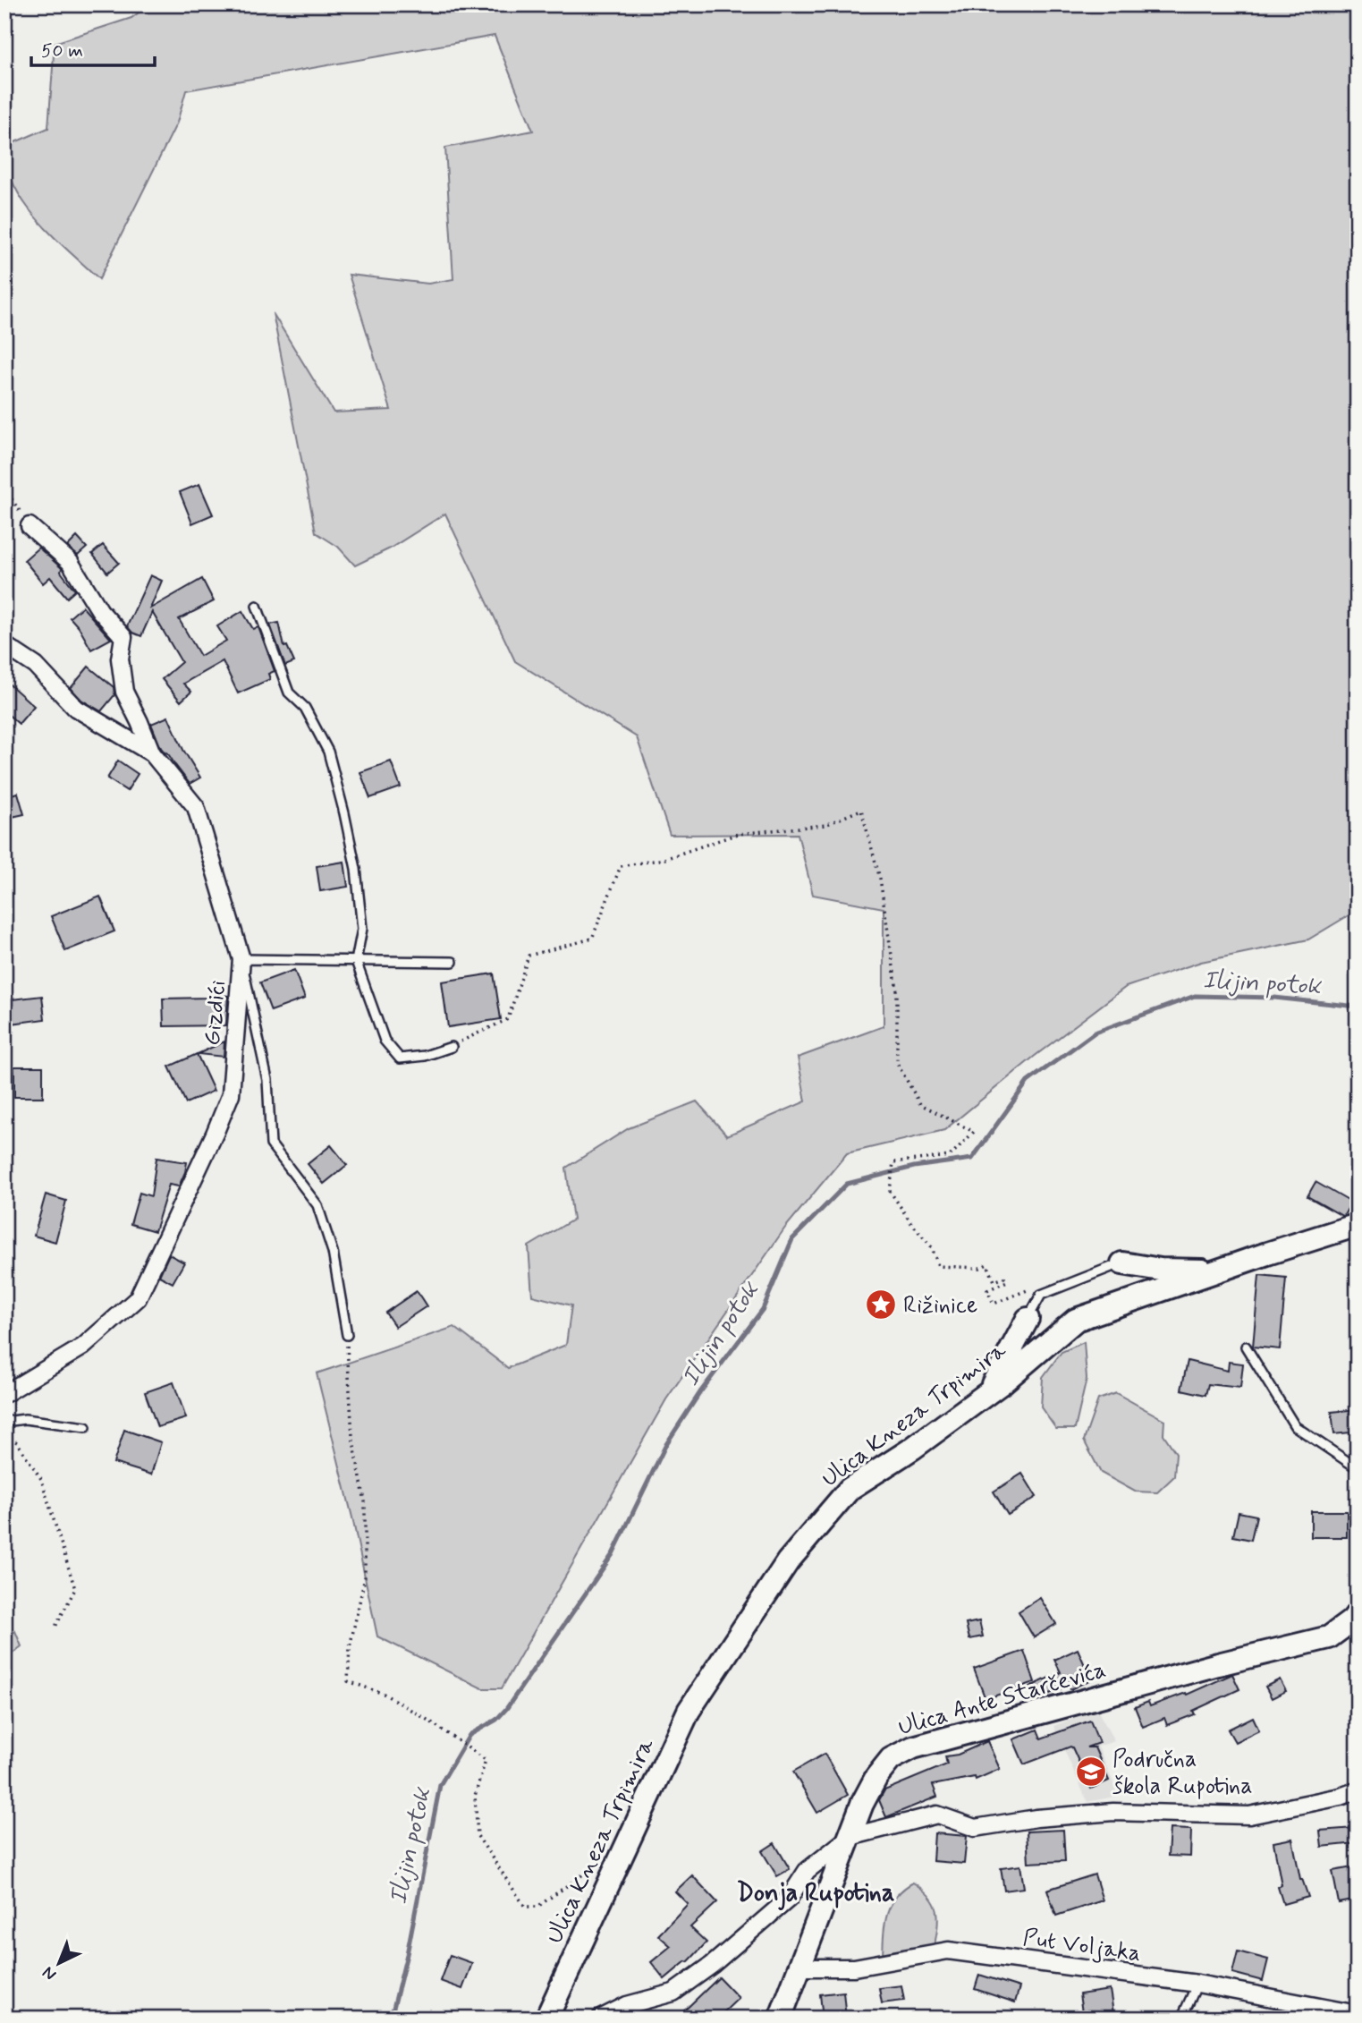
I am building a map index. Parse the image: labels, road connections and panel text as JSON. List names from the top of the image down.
{
  "streets": {
    "main road": ["Ulica Kneza Trpimira", "Ulica Ante Starčevića"],
    "street": ["Gizdići", "Put Voljaka"]
  },
  "crossings": [
    ["Ulica Ante Starčevića", "Put Voljaka"]
  ],
  "districts": ["Donja Rupotina"],
  "water": ["Ilijin potok"],
  "places": {
    "place": ["Rižinice"],
    "school or university": ["Područna škola Rupotina"]
  },
  "scale_bar": "50 m",
  "north": "bottom left"
}
